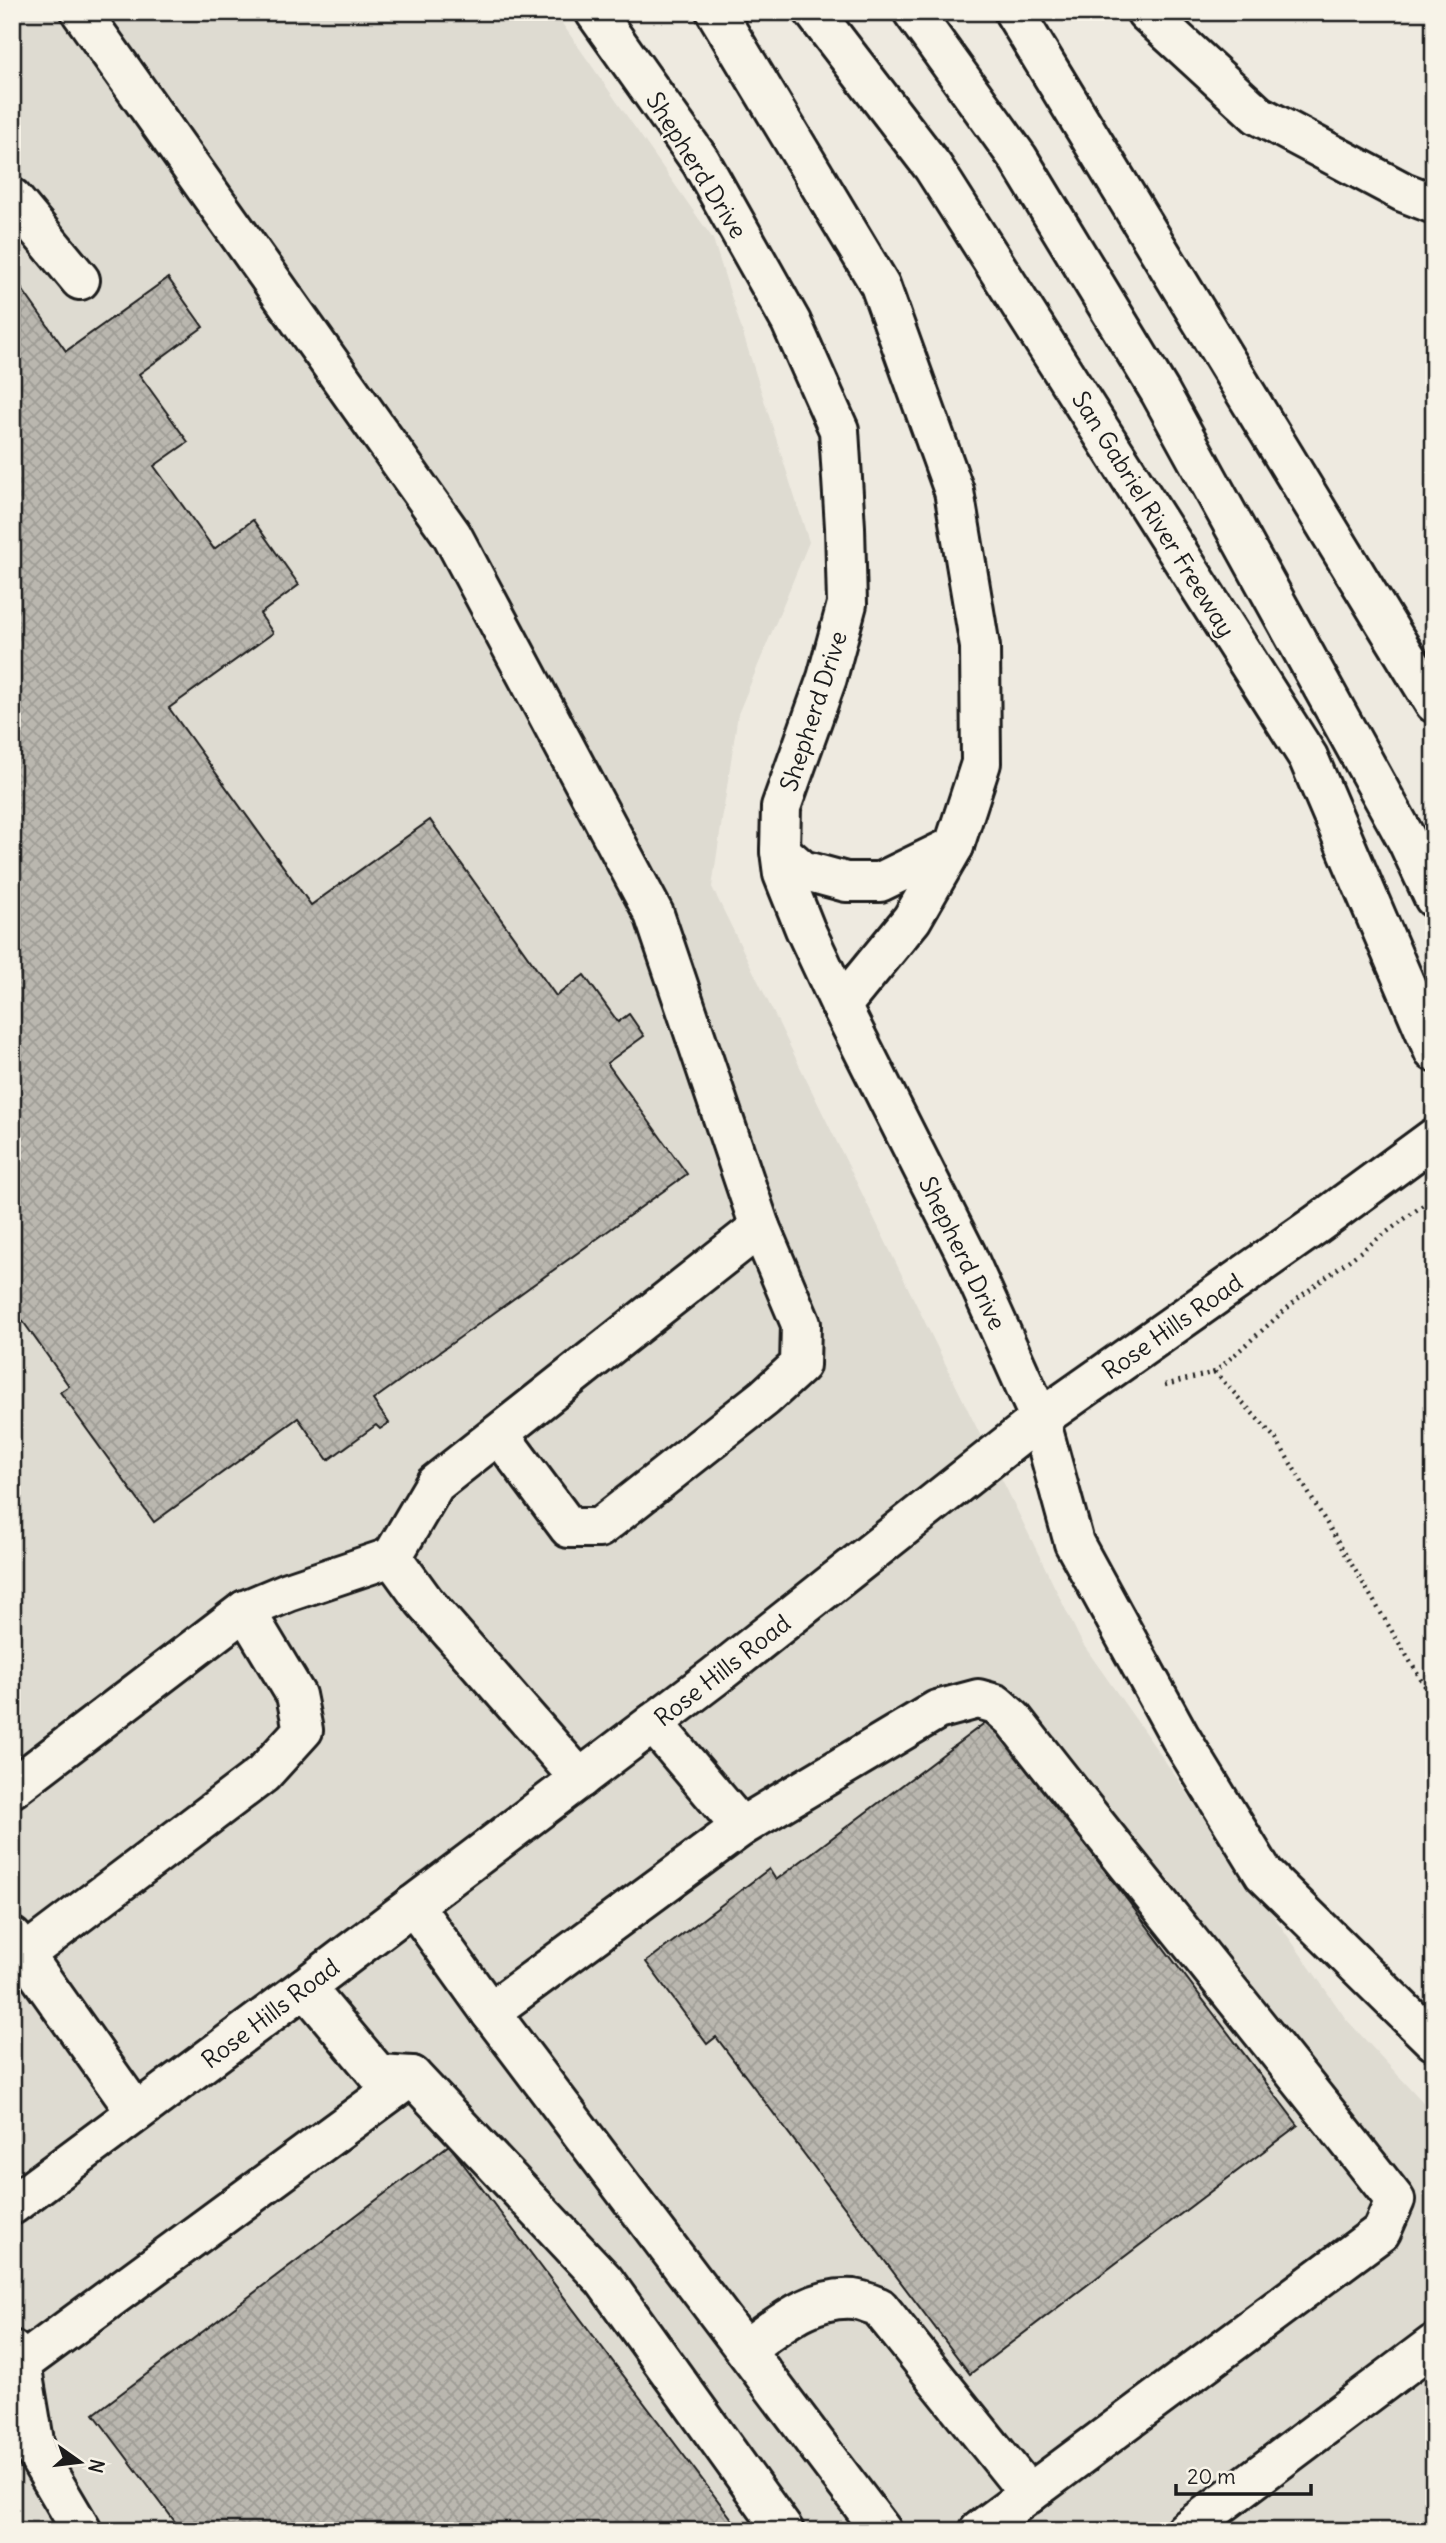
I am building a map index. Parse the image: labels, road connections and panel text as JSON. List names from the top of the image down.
{
  "streets": {
    "main road": ["Shepherd Drive", "San Gabriel River Freeway", "Rose Hills Road"]
  },
  "crossings": [
    ["Shepherd Drive", "Rose Hills Road"]
  ],
  "scale_bar": "20 m",
  "north": "right"
}
